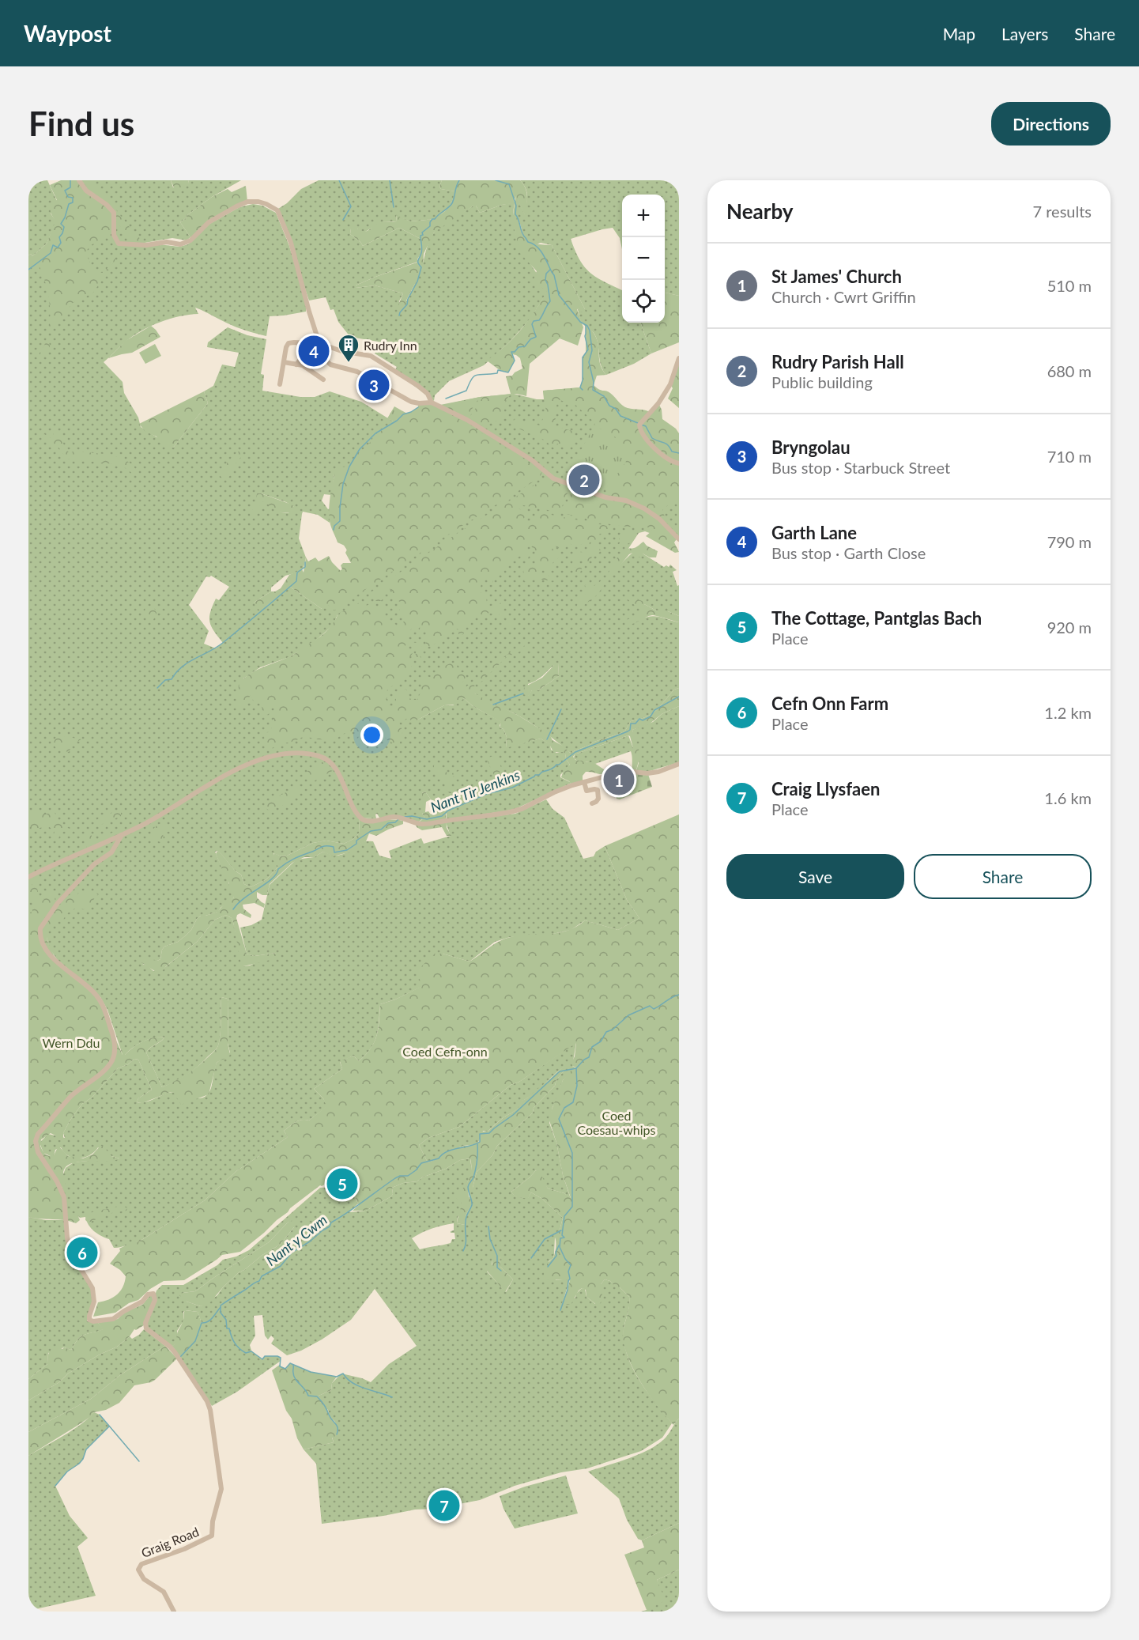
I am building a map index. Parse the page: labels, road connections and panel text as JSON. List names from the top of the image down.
{
  "streets": {
    "street": ["Graig Road"]
  },
  "water": ["Nant Tir Jenkins", "Nant y Cwm"],
  "parks": ["Wern Ddu", "Coed Cefn-onn", "Coed Coesau-whips"],
  "places": {
    "building": ["Rudry Inn"]
  },
  "page": {
    "header": "Waypost",
    "nav": ["Map", "Layers", "Share"],
    "buttons": [
      "Directions",
      ["Save", "Share"]
    ],
    "title": "Find us",
    "heading": ["Nearby", "7 results"],
    "map_buttons": ["+", "−"],
    "list": [
      {
        "mark": "1",
        "name": "St James' Church",
        "note": "Church · Cwrt Griffin",
        "value": "510 m"
      },
      {
        "mark": "2",
        "name": "Rudry Parish Hall",
        "note": "Public building",
        "value": "680 m"
      },
      {
        "mark": "3",
        "name": "Bryngolau",
        "note": "Bus stop · Starbuck Street",
        "value": "710 m"
      },
      {
        "mark": "4",
        "name": "Garth Lane",
        "note": "Bus stop · Garth Close",
        "value": "790 m"
      },
      {
        "mark": "5",
        "name": "The Cottage, Pantglas Bach",
        "note": "Place",
        "value": "920 m"
      },
      {
        "mark": "6",
        "name": "Cefn Onn Farm",
        "note": "Place",
        "value": "1.2 km"
      },
      {
        "mark": "7",
        "name": "Craig Llysfaen",
        "note": "Place",
        "value": "1.6 km"
      }
    ],
    "pins": [
      "4",
      "3",
      "2",
      "1",
      "5",
      "6",
      "7"
    ]
  }
}
